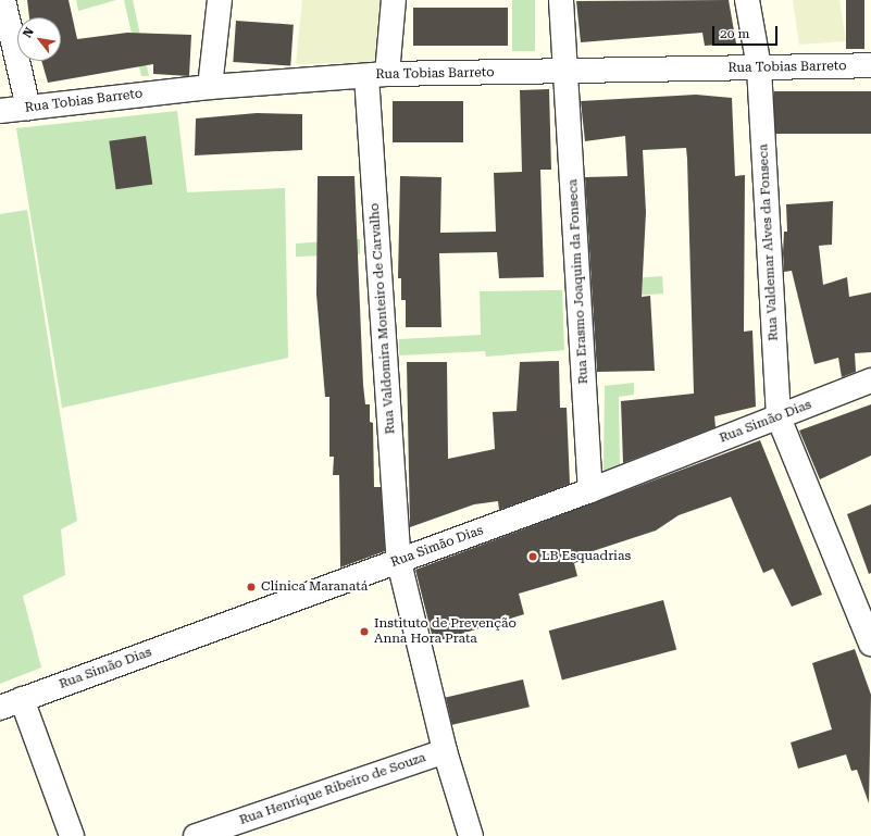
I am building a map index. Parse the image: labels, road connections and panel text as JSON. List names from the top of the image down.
{
  "streets": {
    "street": [
      "Rua Tobias Barreto",
      "Rua Valdemar Alves da Fonseca",
      "Rua Erasmo Joaquim da Fonseca",
      "Rua Valdomira Monteiro de Carvalho",
      "Rua Simão Dias",
      "Rua Henrique Ribeiro de Souza"
    ]
  },
  "crossings": [
    ["Rua Tobias Barreto", "Rua Valdemar Alves da Fonseca"],
    ["Rua Tobias Barreto", "Rua Erasmo Joaquim da Fonseca"],
    ["Rua Tobias Barreto", "Rua Valdomira Monteiro de Carvalho"],
    ["Rua Valdemar Alves da Fonseca", "Rua Simão Dias"],
    ["Rua Erasmo Joaquim da Fonseca", "Rua Simão Dias"],
    ["Rua Valdomira Monteiro de Carvalho", "Rua Simão Dias"],
    ["Rua Valdomira Monteiro de Carvalho", "Rua Henrique Ribeiro de Souza"]
  ],
  "places": ["LB Esquadrias", "Clínica Maranatá", "Instituto de Prevenção Anna Hora Prata"],
  "scale_bar": "20 m",
  "north": "top left"
}
